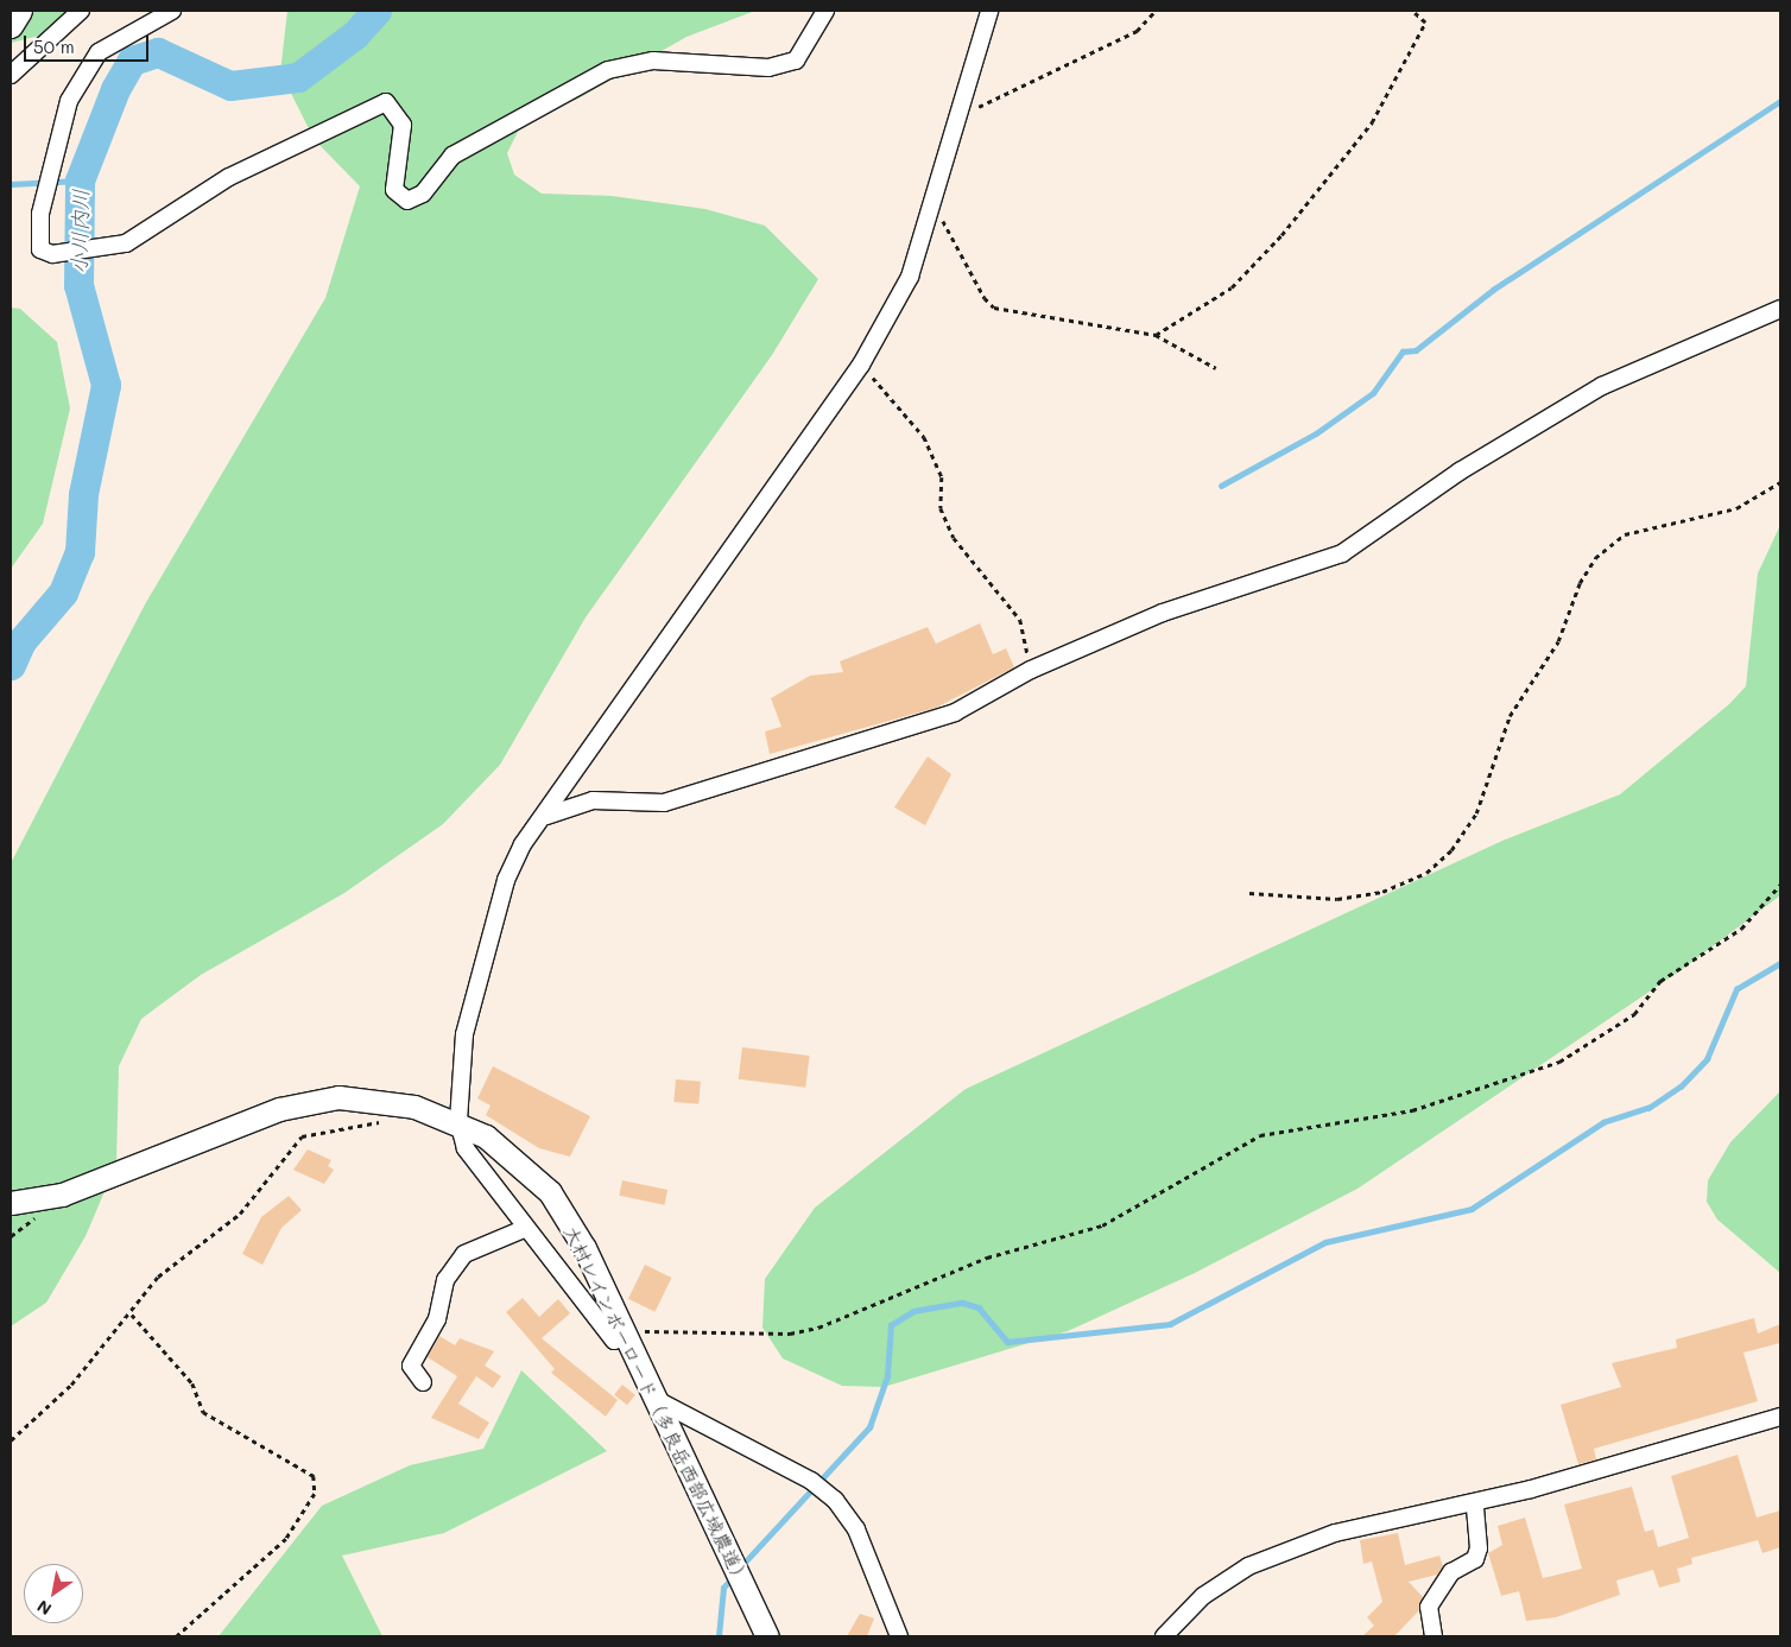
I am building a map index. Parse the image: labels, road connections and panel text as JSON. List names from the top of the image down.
{
  "streets": {
    "street": ["大村レインボーロード（多良岳西部広域農道）"]
  },
  "water": ["小川内川"],
  "scale_bar": "50 m",
  "north": "bottom left"
}
